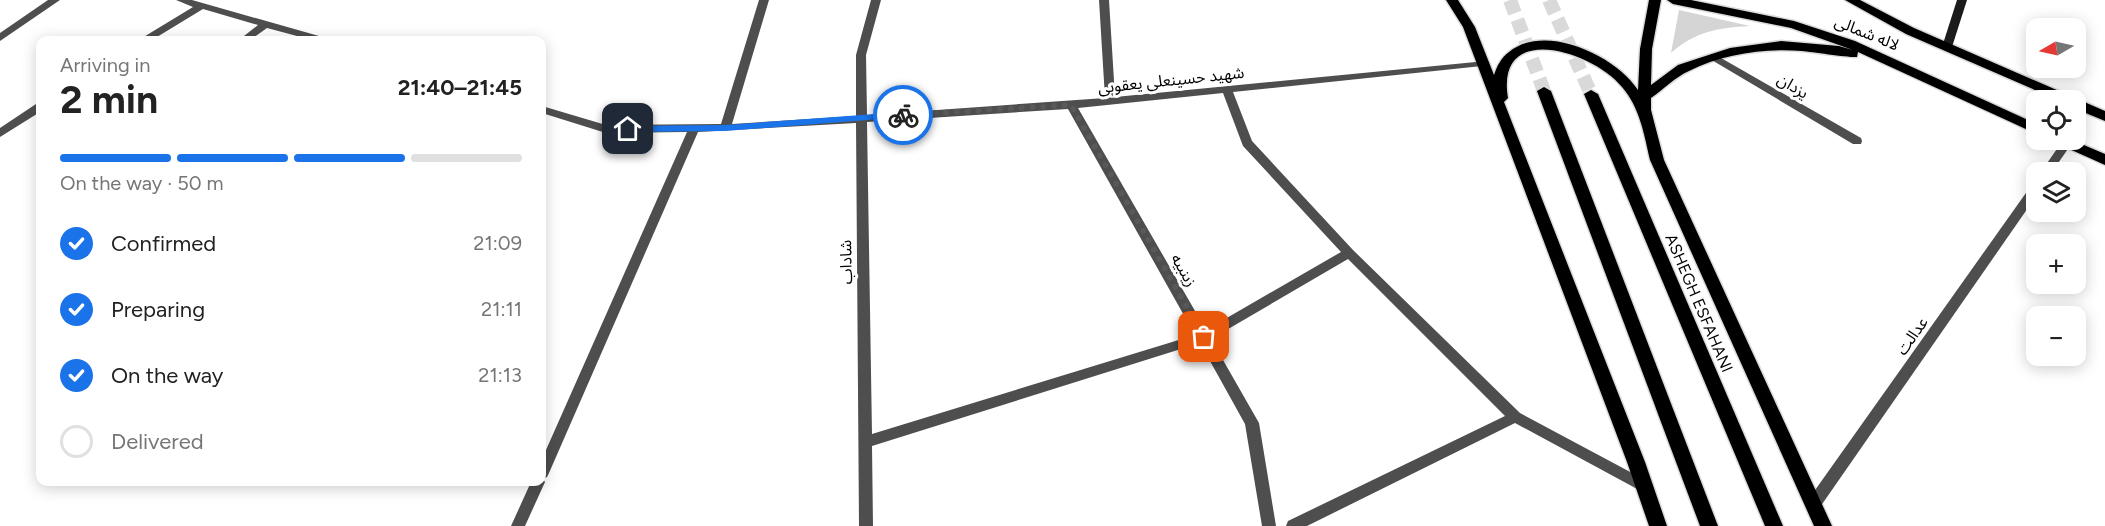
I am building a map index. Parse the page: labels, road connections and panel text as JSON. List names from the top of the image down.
{
  "streets": {
    "main road": ["لاله شمالی", "ASHEGH ESFAHANI"],
    "street": [
      "شهید حسینعلی یعقوبی",
      "یزدان",
      "شاداب",
      "زینبیه",
      "عدالت"
    ]
  },
  "crossings": [
    ["شهید حسینعلی یعقوبی", "شاداب"],
    ["شهید حسینعلی یعقوبی", "زینبیه"]
  ],
  "north": "left",
  "page": {
    "map_buttons": ["+", "−"],
    "heading": ["2 min", "Arriving in", "21:40–21:45"],
    "bar": "On the way · 50 m",
    "list": [
      ["Confirmed", "21:09"],
      ["Preparing", "21:11"],
      ["On the way", "21:13"],
      "Delivered"
    ]
  }
}
